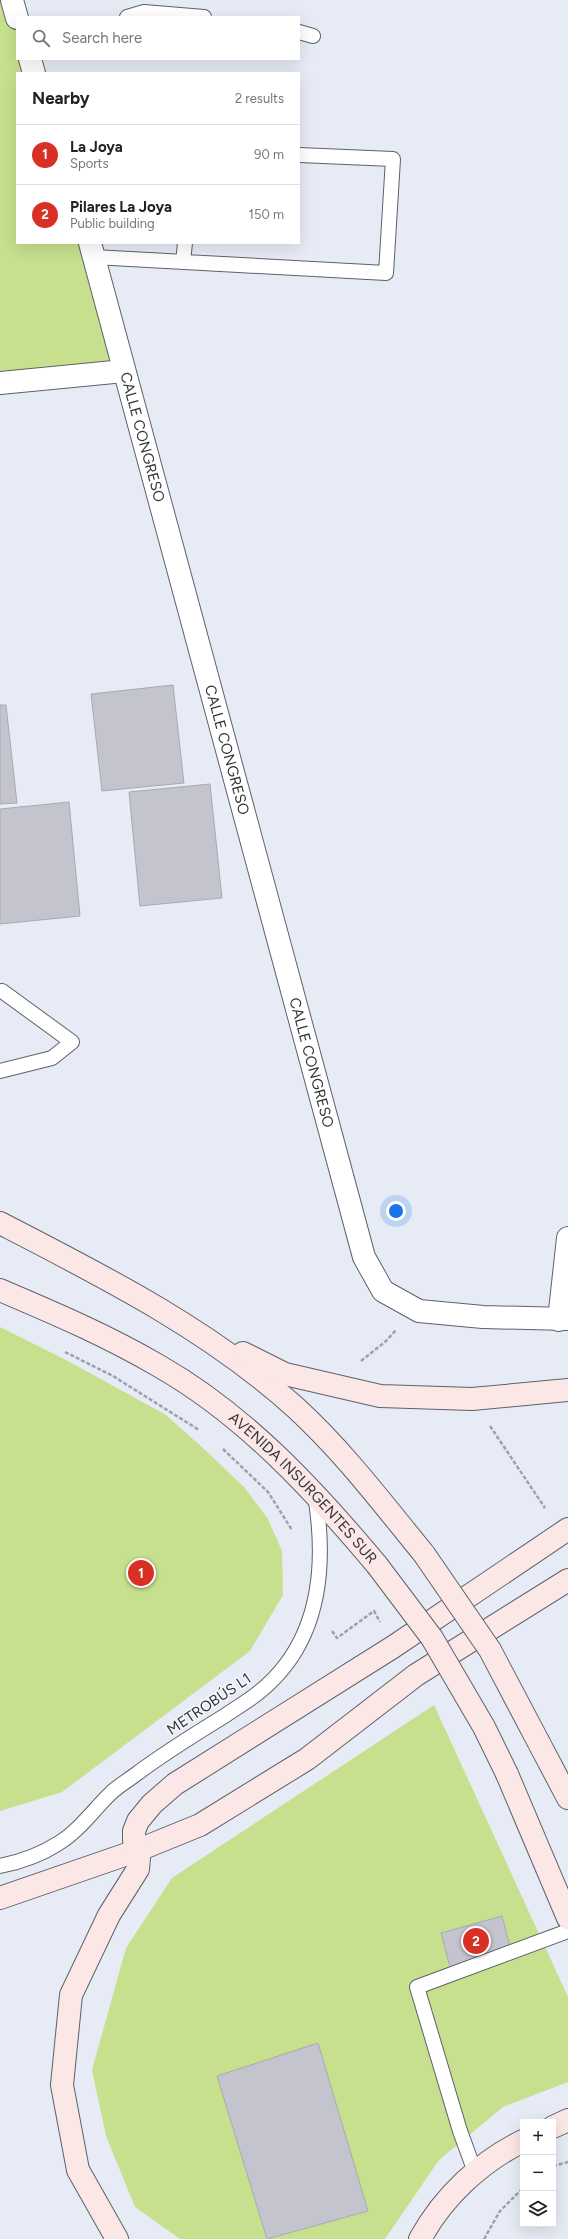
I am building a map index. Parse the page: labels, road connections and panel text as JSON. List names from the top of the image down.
{
  "streets": {
    "main road": ["AVENIDA INSURGENTES SUR"],
    "street": ["CALLE CONGRESO"],
    "lane": ["METROBÚS L1"]
  },
  "crossings": [
    ["AVENIDA INSURGENTES SUR", "METROBÚS L1"]
  ],
  "page": {
    "search": "Search here",
    "heading": ["Nearby", "2 results"],
    "list": [
      {
        "mark": "1",
        "name": "La Joya",
        "note": "Sports",
        "value": "90 m"
      },
      {
        "mark": "2",
        "name": "Pilares La Joya",
        "note": "Public building",
        "value": "150 m"
      }
    ],
    "pins": ["1", "2"],
    "map_buttons": ["+", "−"]
  }
}
